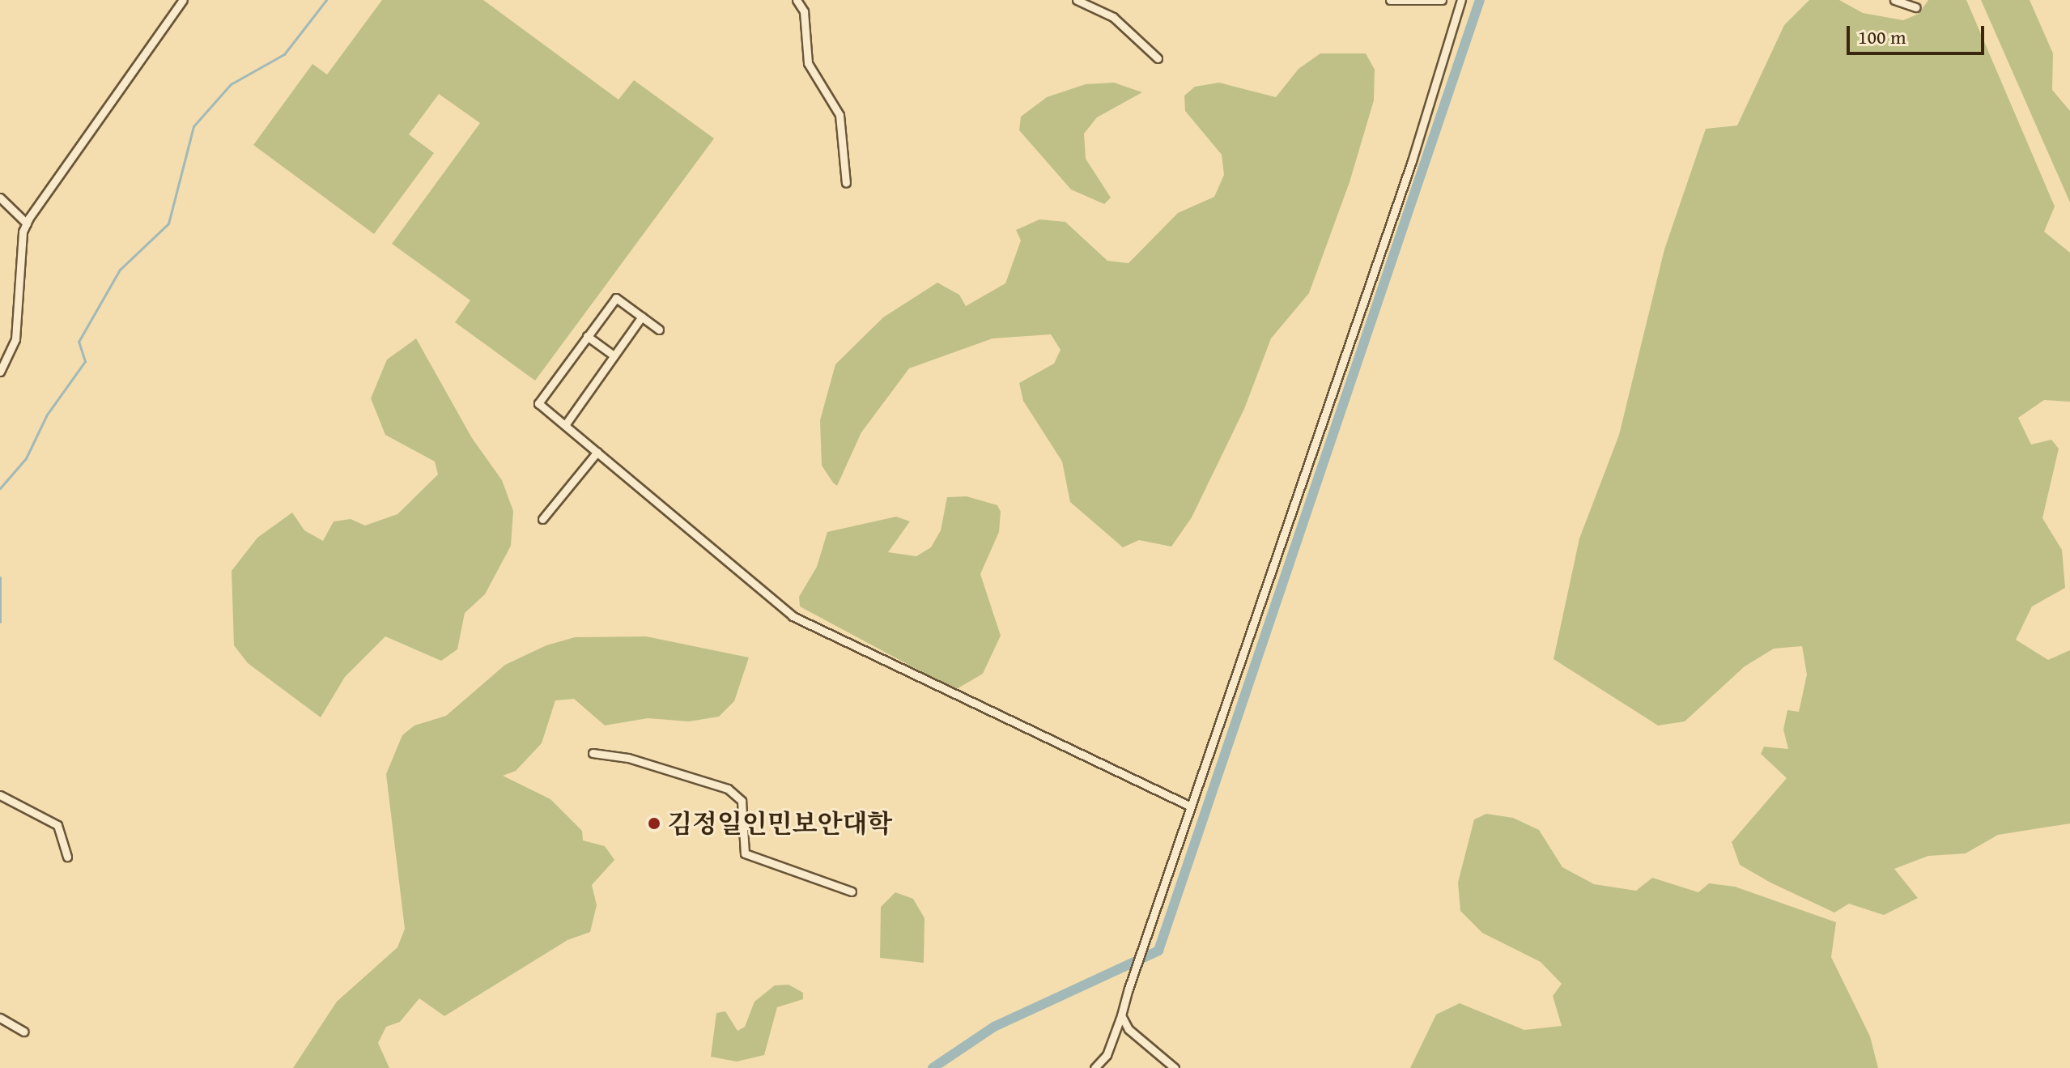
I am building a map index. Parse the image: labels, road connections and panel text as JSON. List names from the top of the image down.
{
  "places": ["김정일인민보안대학"],
  "scale_bar": "100 m"
}
